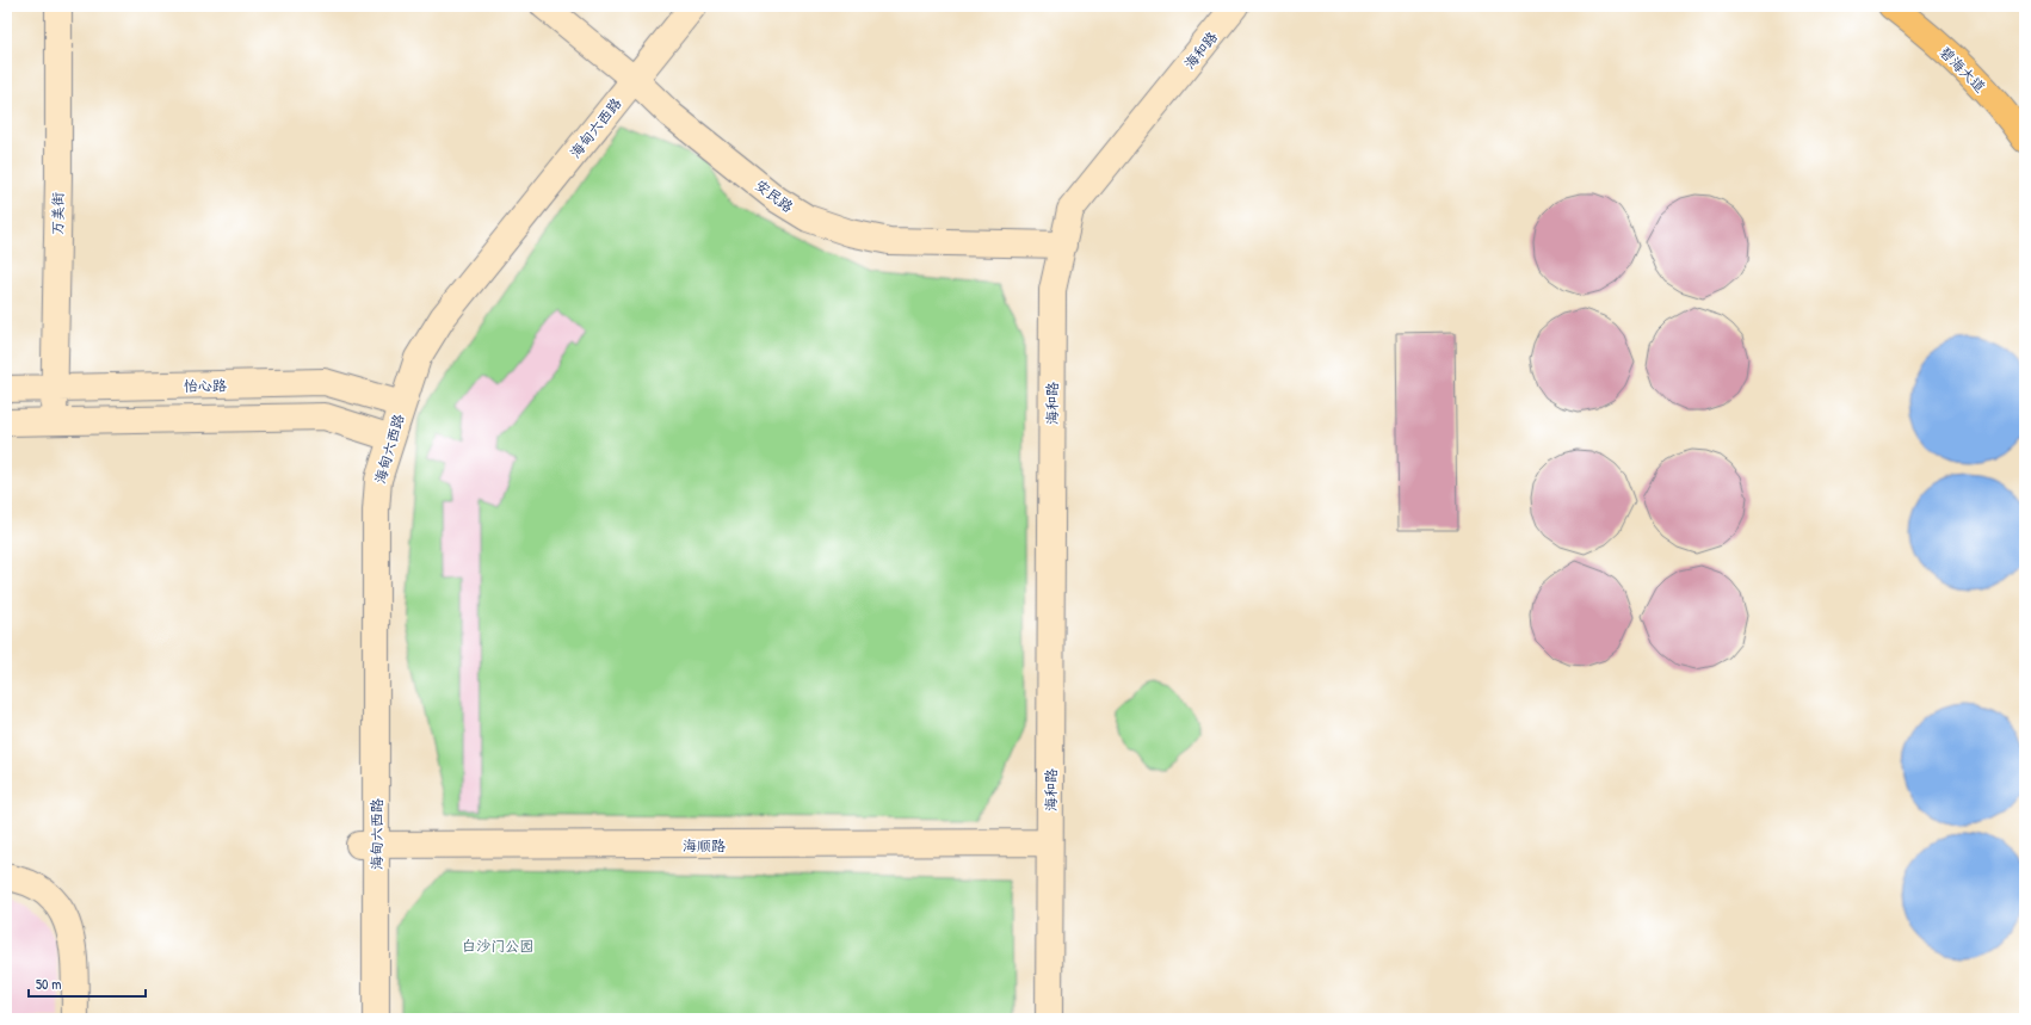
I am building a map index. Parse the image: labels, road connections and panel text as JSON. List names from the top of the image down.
{
  "streets": {
    "main road": ["碧海大道"],
    "street": [
      "海和路",
      "海甸六西路",
      "安民路",
      "万美街",
      "怡心路",
      "海顺路"
    ]
  },
  "crossings": [
    ["海和路", "安民路"],
    ["海和路", "海顺路"],
    ["海甸六西路", "安民路"],
    ["海甸六西路", "怡心路"],
    ["海甸六西路", "海顺路"],
    ["万美街", "怡心路"]
  ],
  "parks": ["白沙门公园"],
  "scale_bar": "50 m"
}
